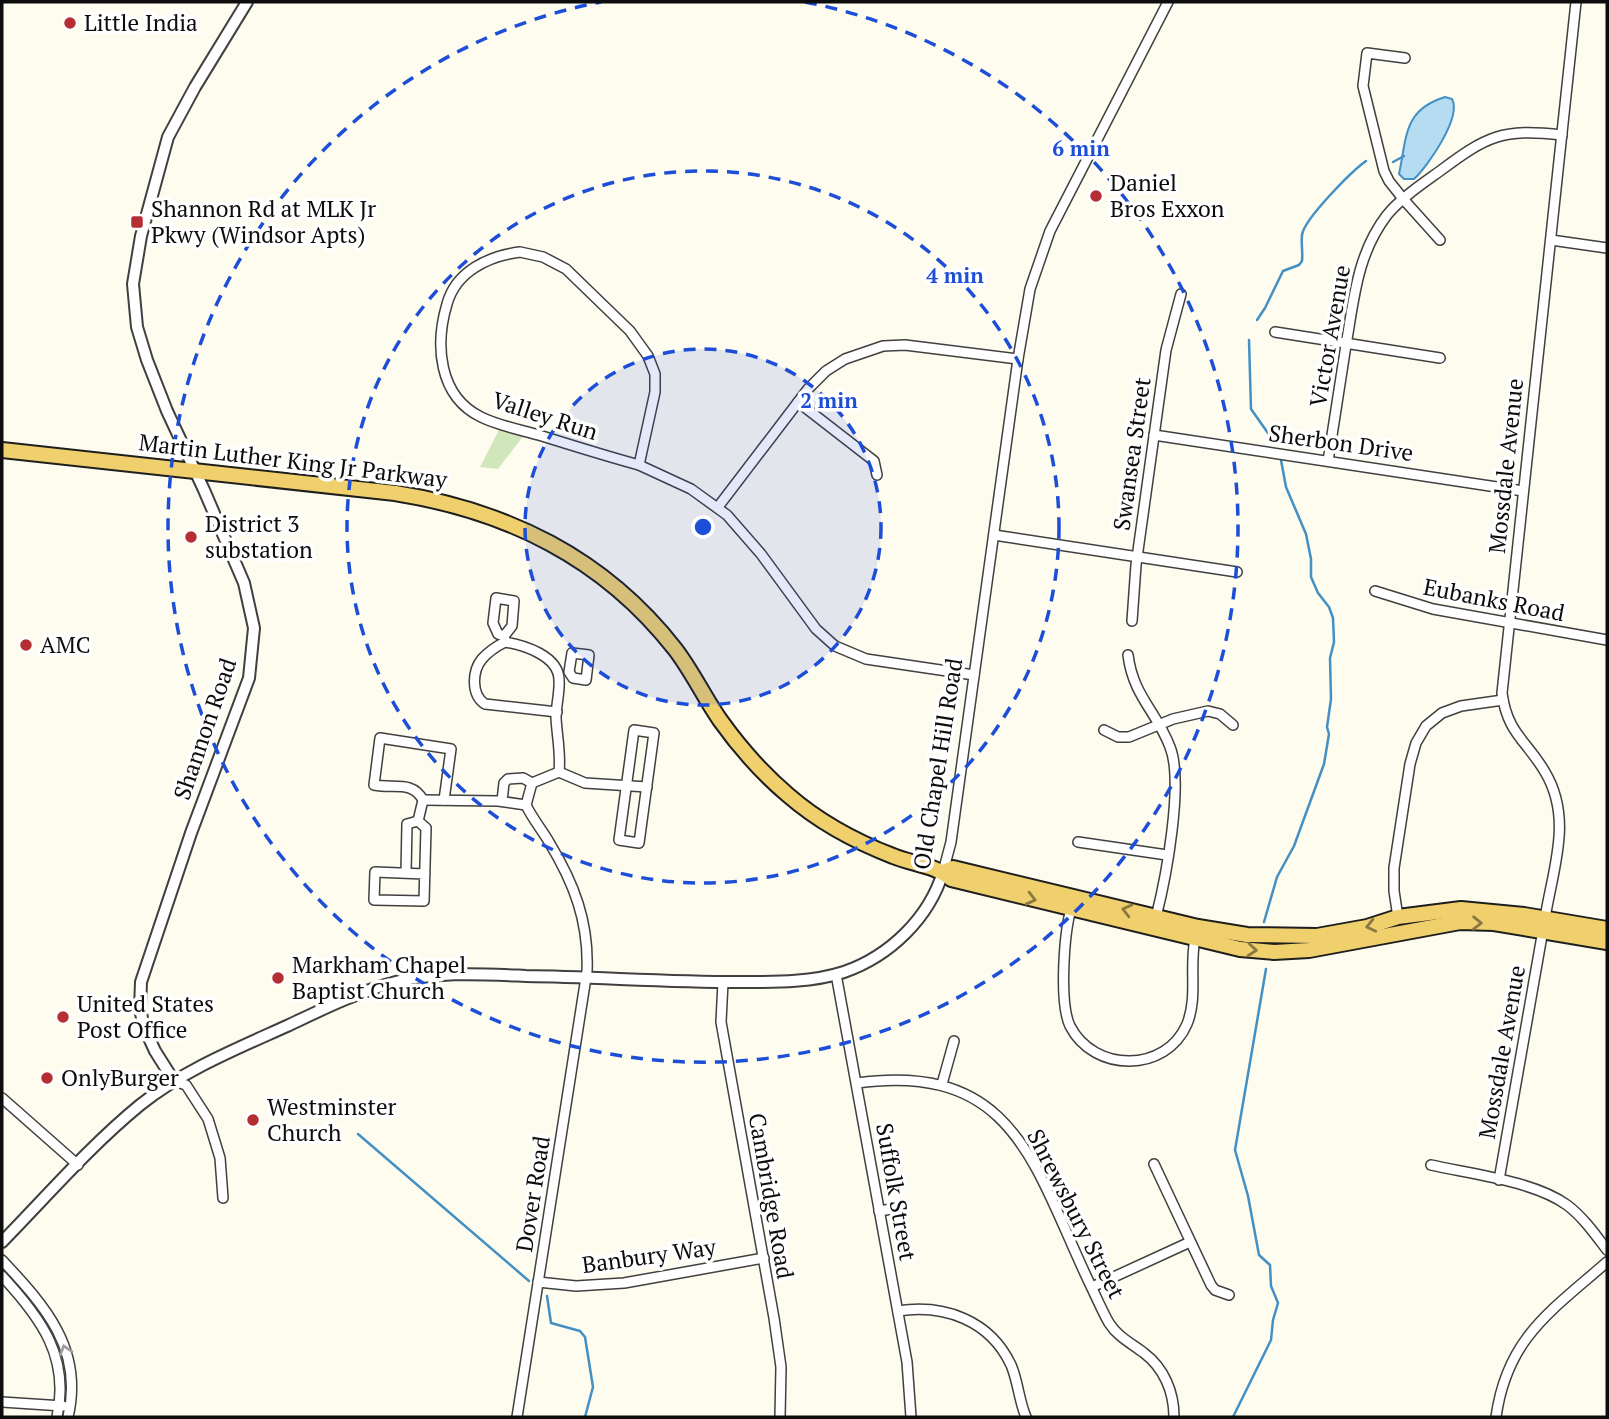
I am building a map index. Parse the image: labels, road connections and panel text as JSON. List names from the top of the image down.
{
  "streets": {
    "main road": ["Martin Luther King Jr Parkway"],
    "street": [
      "Victor Avenue",
      "Valley Run",
      "Sherbon Drive",
      "Swansea Street",
      "Mossdale Avenue",
      "Eubanks Road",
      "Shannon Road",
      "Old Chapel Hill Road",
      "Suffolk Street",
      "Dover Road",
      "Cambridge Road",
      "Shrewsbury Street",
      "Banbury Way"
    ]
  },
  "crossings": [
    ["Victor Avenue", "Sherbon Drive"],
    ["Victor Avenue", "Mossdale Avenue"],
    ["Valley Run", "Old Chapel Hill Road"],
    ["Sherbon Drive", "Swansea Street"],
    ["Sherbon Drive", "Mossdale Avenue"],
    ["Martin Luther King Jr Parkway", "Mossdale Avenue"],
    ["Martin Luther King Jr Parkway", "Shannon Road"],
    ["Martin Luther King Jr Parkway", "Old Chapel Hill Road"],
    ["Mossdale Avenue", "Eubanks Road"],
    ["Shannon Road", "Old Chapel Hill Road"],
    ["Old Chapel Hill Road", "Suffolk Street"],
    ["Old Chapel Hill Road", "Dover Road"],
    ["Old Chapel Hill Road", "Cambridge Road"],
    ["Suffolk Street", "Shrewsbury Street"],
    ["Dover Road", "Banbury Way"],
    ["Cambridge Road", "Banbury Way"]
  ],
  "places": {
    "other": [
      "Little India",
      "Daniel Bros Exxon",
      "District 3 substation",
      "AMC",
      "Markham Chapel Baptist Church",
      "United States Post Office",
      "OnlyBurger",
      "Westminster Church"
    ],
    "transit": ["Shannon Rd at MLK Jr Pkwy (Windsor Apts)"]
  },
  "rings": ["6 min", "4 min", "2 min"]
}
